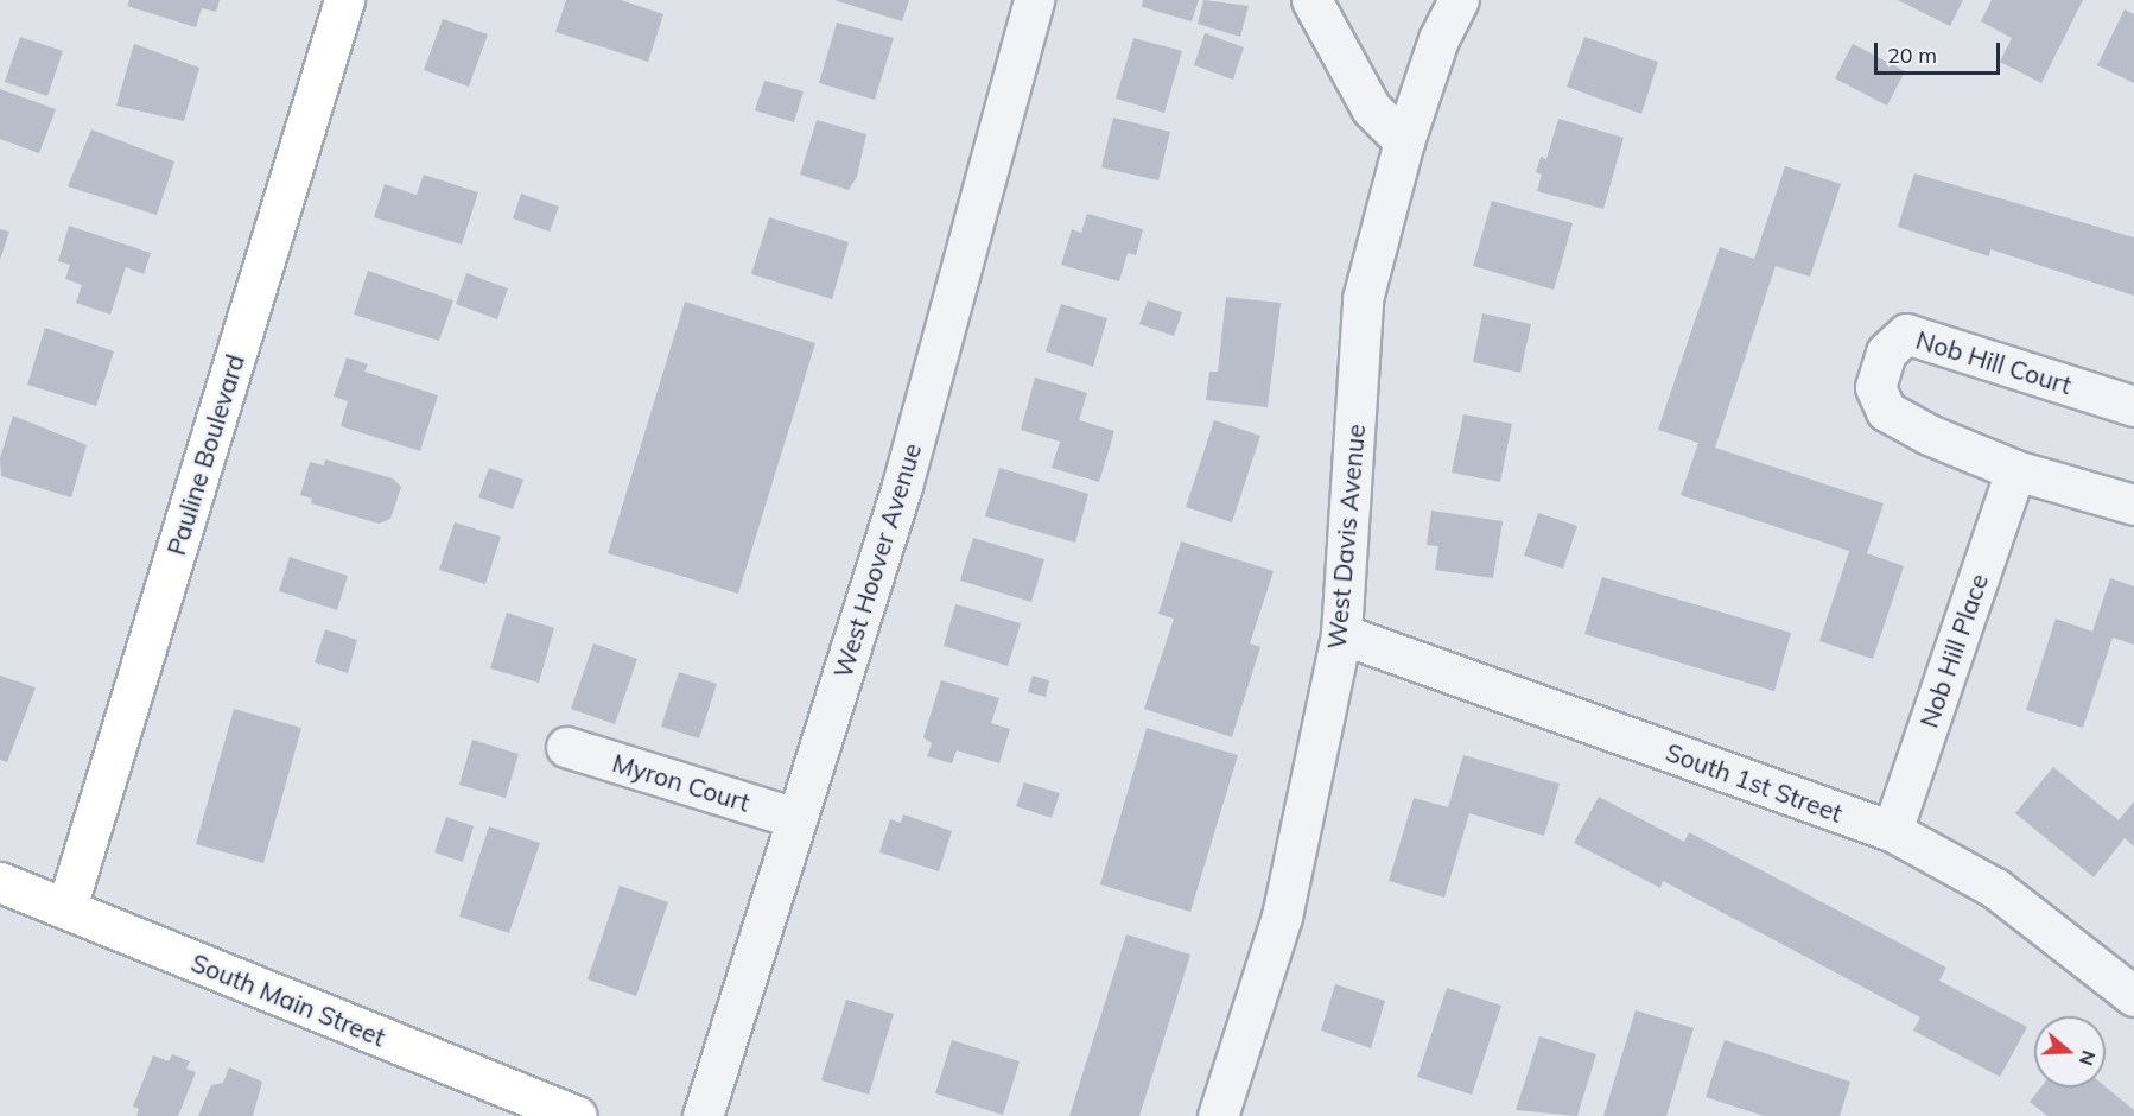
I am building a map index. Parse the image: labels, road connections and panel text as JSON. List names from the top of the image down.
{
  "streets": {
    "street": [
      "Nob Hill Court",
      "Pauline Boulevard",
      "West Davis Avenue",
      "West Hoover Avenue",
      "Nob Hill Place",
      "Myron Court",
      "South 1st Street",
      "South Main Street"
    ]
  },
  "crossings": [
    ["Nob Hill Court", "Nob Hill Place"],
    ["Pauline Boulevard", "South Main Street"],
    ["West Davis Avenue", "South 1st Street"],
    ["West Hoover Avenue", "Myron Court"],
    ["Nob Hill Place", "South 1st Street"]
  ],
  "scale_bar": "20 m",
  "north": "right"
}
